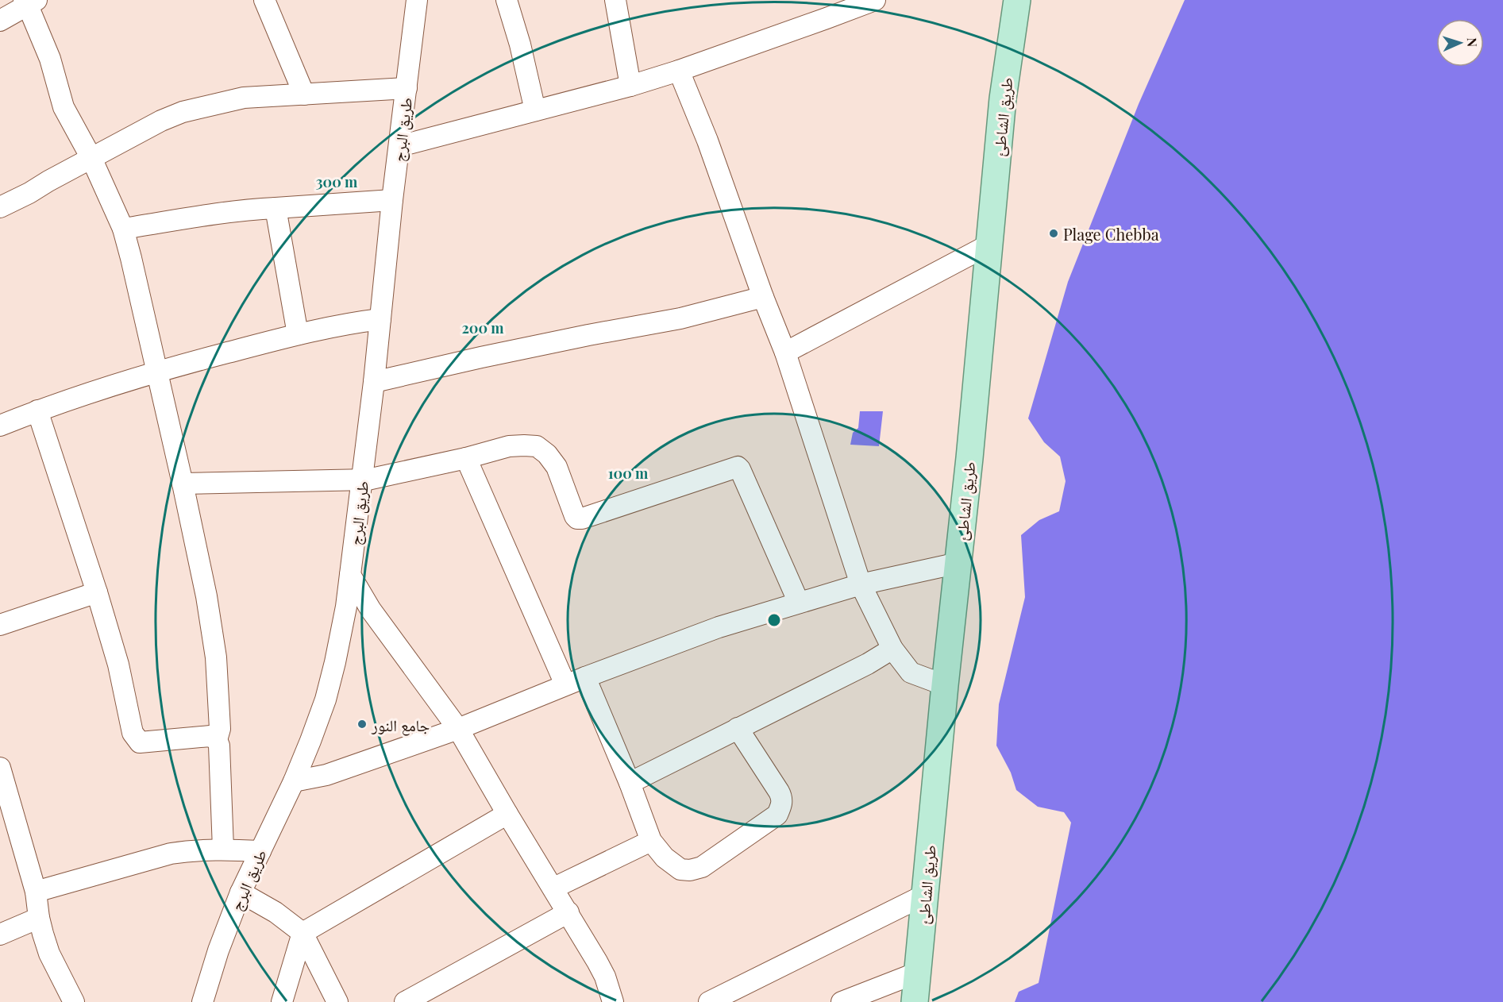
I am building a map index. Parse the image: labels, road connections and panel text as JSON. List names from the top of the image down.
{
  "streets": {
    "main road": ["طريق الشاطئ"],
    "street": ["طريق البرج"]
  },
  "places": ["Plage Chebba", "جامع النور"],
  "north": "right",
  "rings": ["300 m", "200 m", "100 m"]
}
